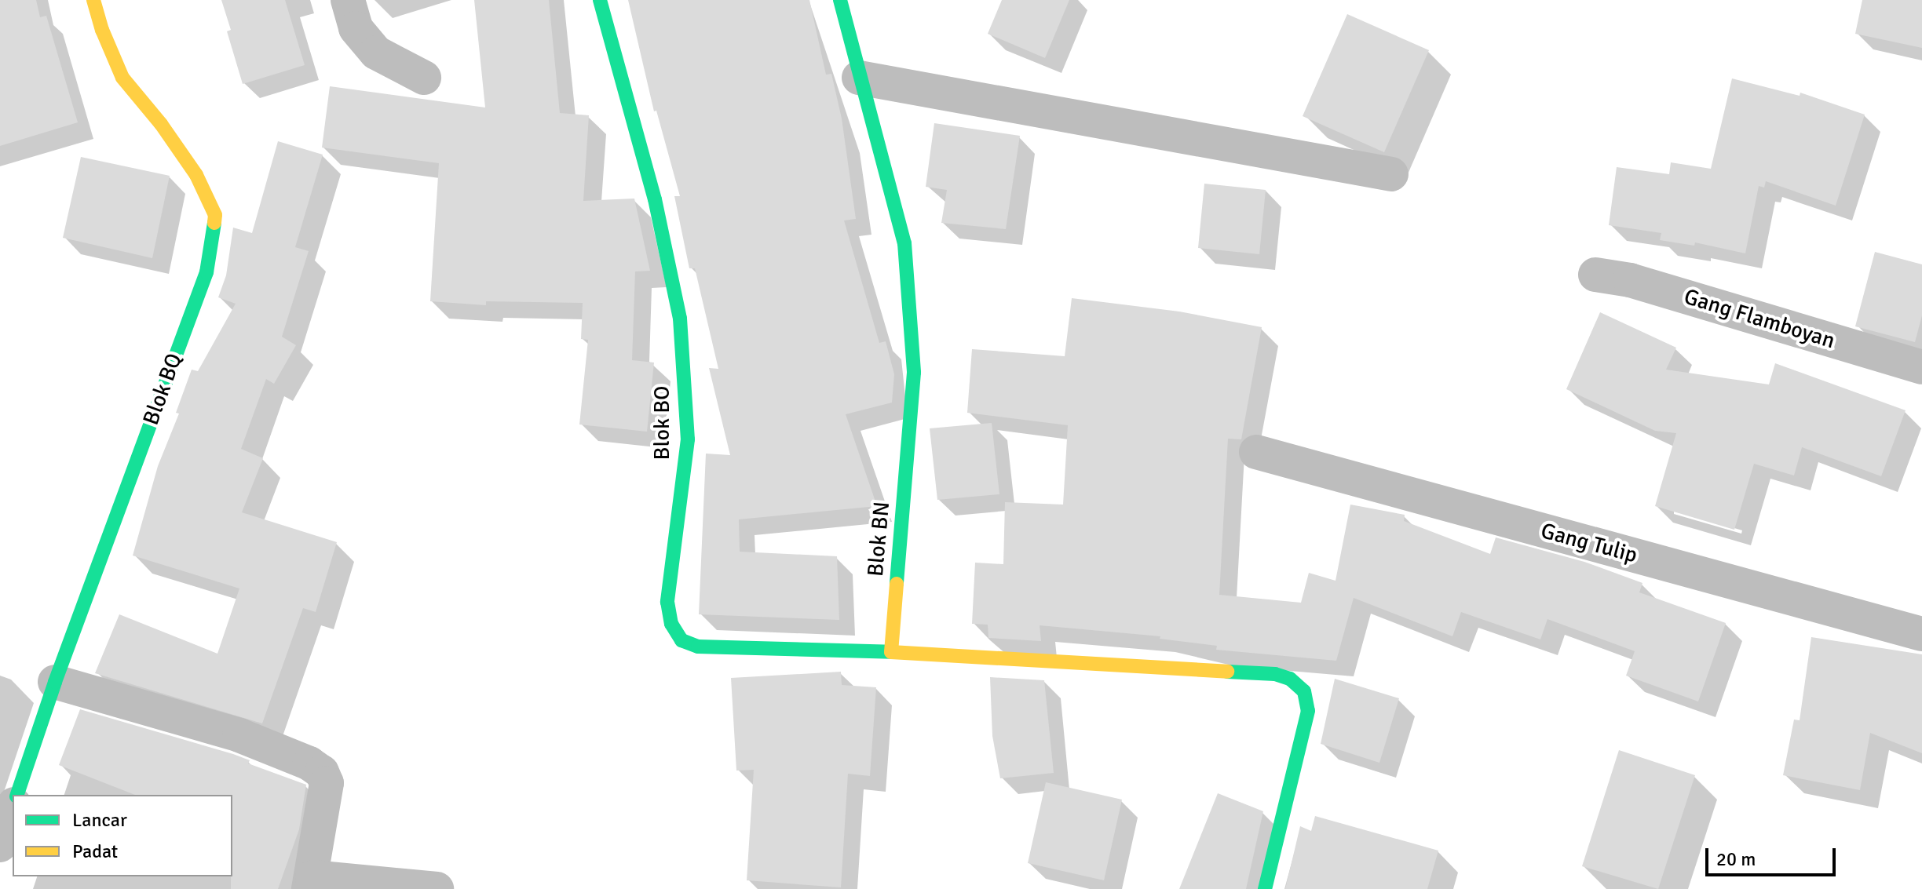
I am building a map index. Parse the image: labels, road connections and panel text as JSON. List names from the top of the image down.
{
  "streets": {
    "street": [
      "Gang Flamboyan",
      "Blok BQ",
      "Blok BO",
      "Blok BN",
      "Gang Tulip"
    ]
  },
  "crossings": [
    ["Blok BO", "Blok BN"]
  ],
  "legend": ["Lancar", "Padat"],
  "scale_bar": "20 m"
}
